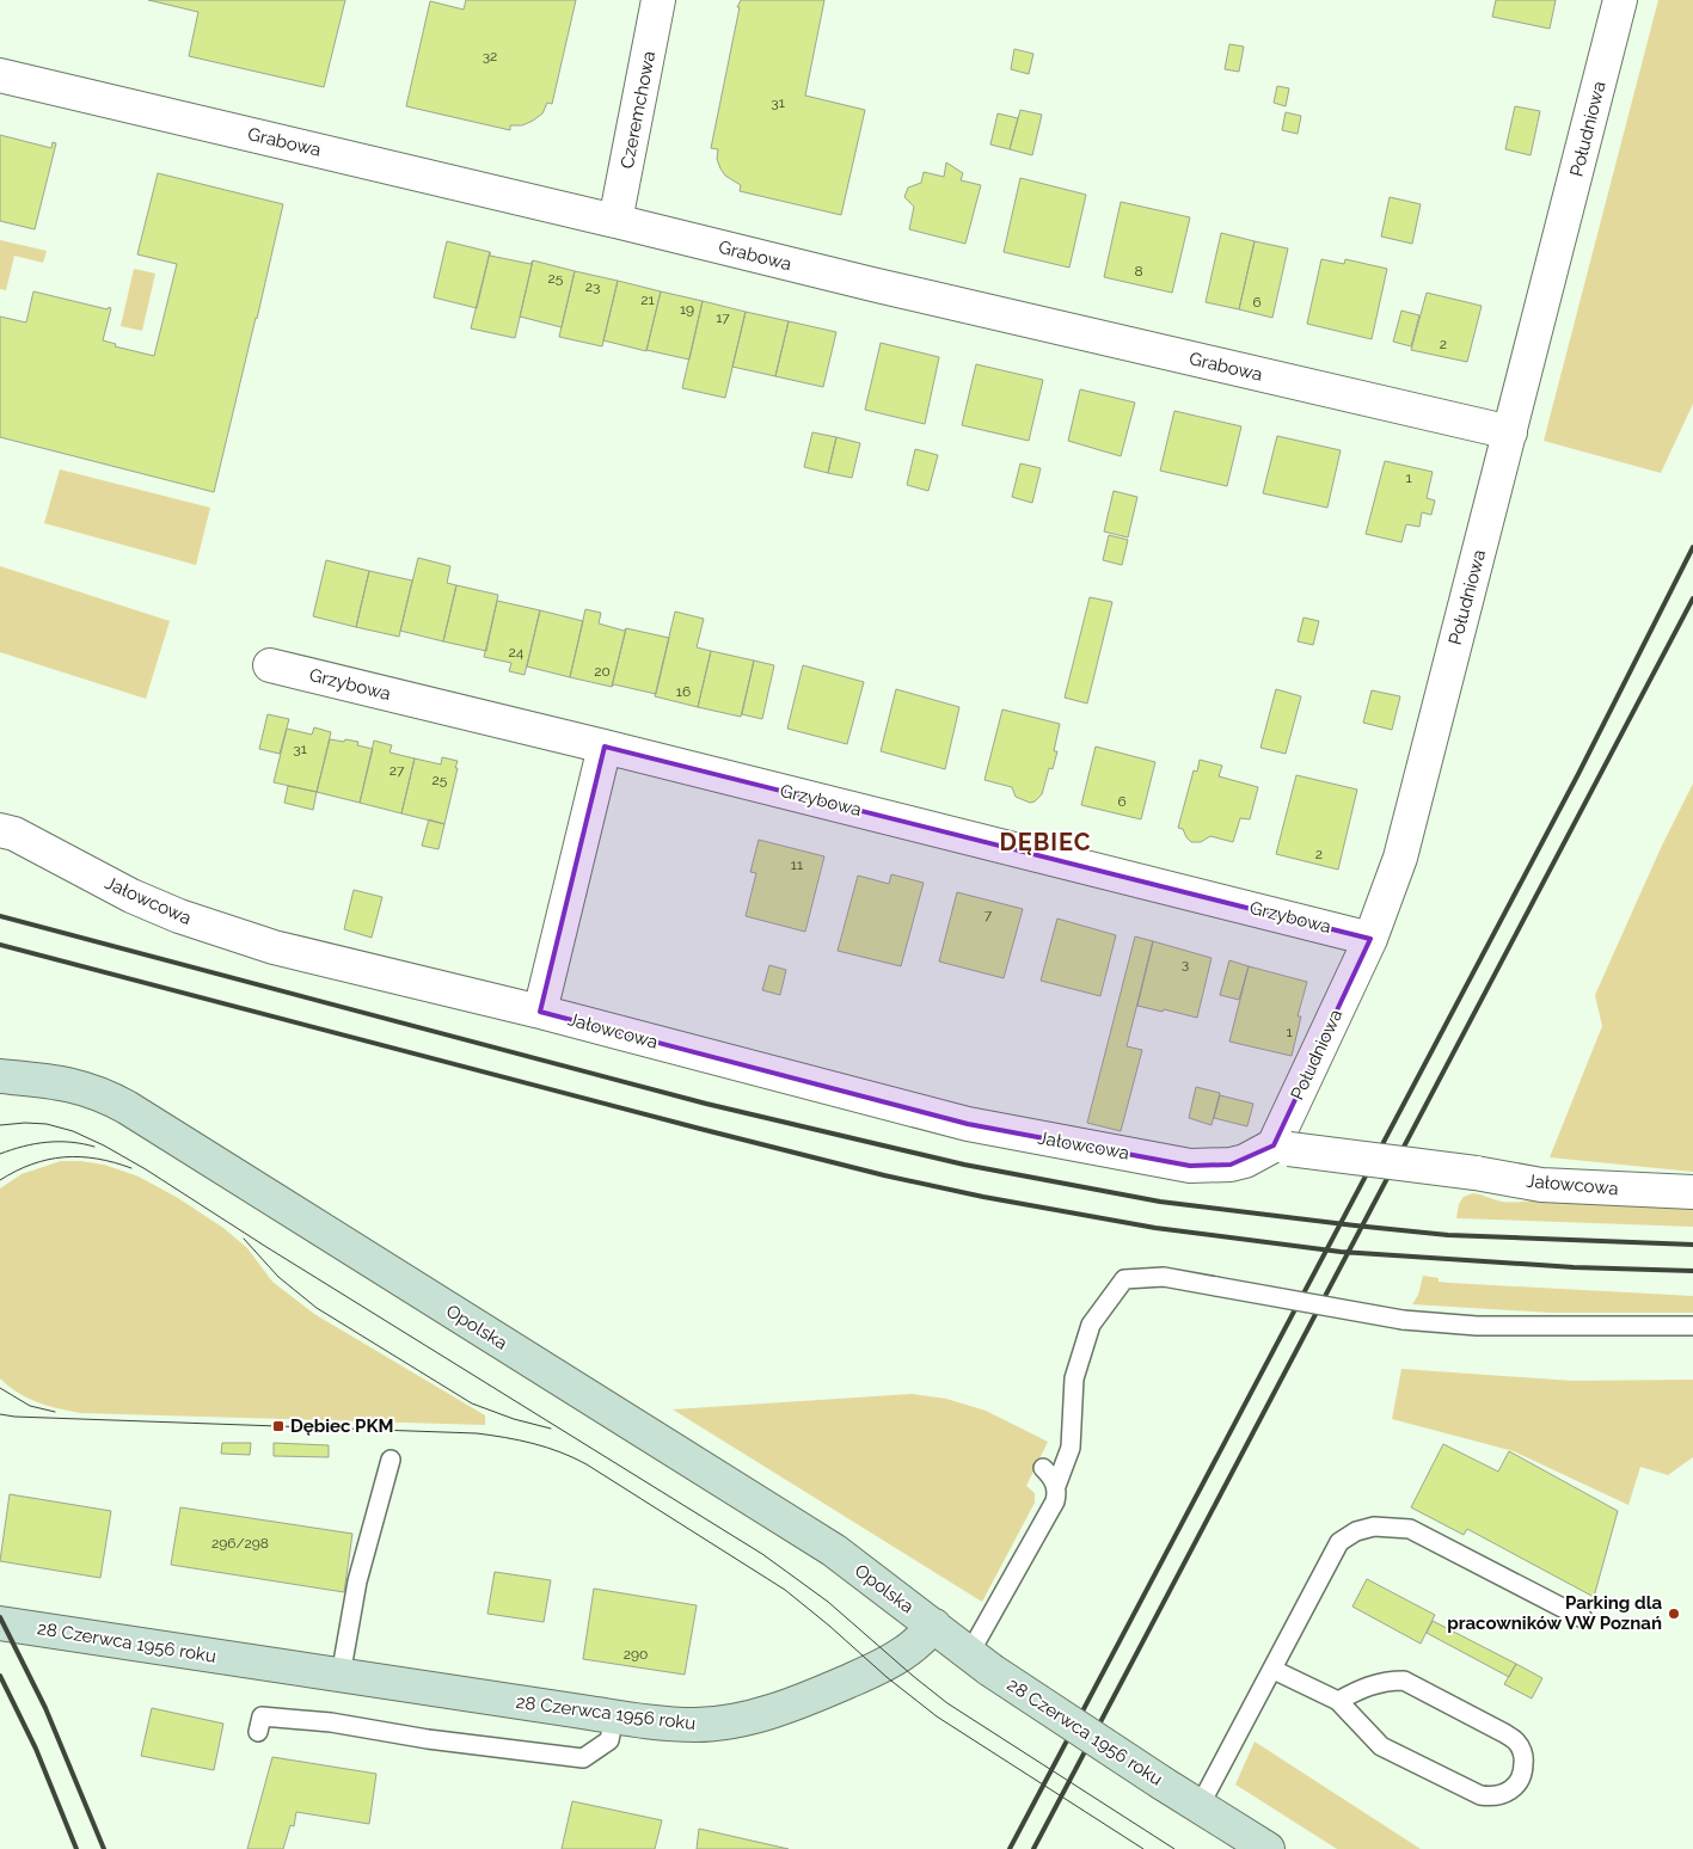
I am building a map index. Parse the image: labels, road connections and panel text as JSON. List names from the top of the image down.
{
  "streets": {
    "street": [
      "Czeremchowa",
      "Południowa",
      "Grabowa",
      "Grzybowa",
      "Jałowcowa",
      "Opolska",
      "28 Czerwca 1956 roku"
    ]
  },
  "crossings": [
    ["Czeremchowa", "Grabowa"],
    ["Południowa", "Grabowa"],
    ["Południowa", "Grzybowa"],
    ["Południowa", "Jałowcowa"],
    ["Opolska", "28 Czerwca 1956 roku"]
  ],
  "districts": ["DĘBIEC"],
  "places": {
    "transit": ["Dębiec PKM"],
    "other": ["Parking dla pracowników VW Poznań"]
  },
  "house_numbers": [
    "32",
    "31",
    "8",
    "25",
    "23",
    "21",
    "6",
    "19",
    "17",
    "2",
    "1",
    "24",
    "20",
    "16",
    "31",
    "27",
    "25",
    "6",
    "2",
    "11",
    "7",
    "3",
    "1",
    "296/298",
    "290"
  ]
}
